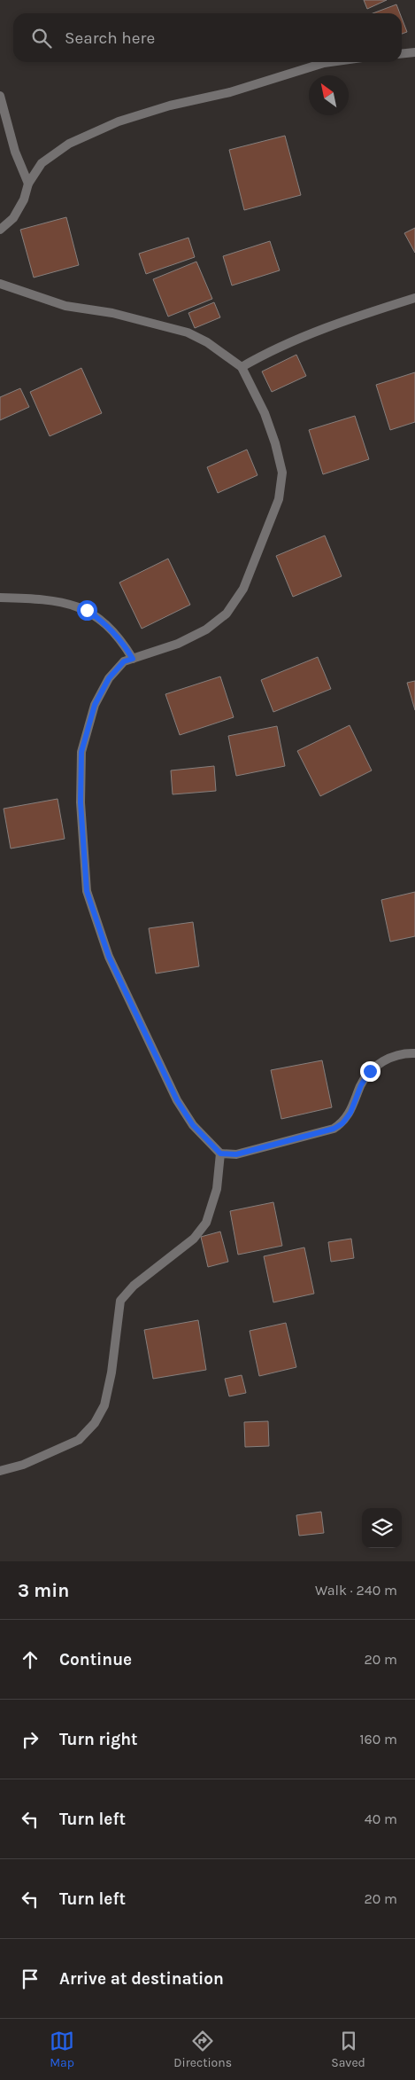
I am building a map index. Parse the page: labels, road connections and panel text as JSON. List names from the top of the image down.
{
  "north": "top left",
  "page": {
    "search": "Search here",
    "heading": ["3 min", "Walk · 240 m"],
    "list": [
      ["Continue", "20 m"],
      ["Turn right", "160 m"],
      ["Turn left", "40 m"],
      ["Turn left", "20 m"],
      "Arrive at destination"
    ],
    "nav": ["Map", "Directions", "Saved"]
  }
}
